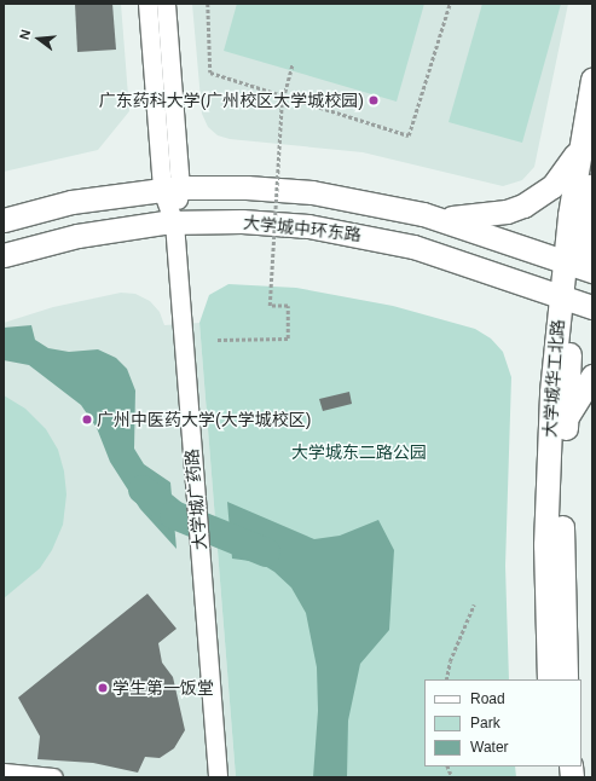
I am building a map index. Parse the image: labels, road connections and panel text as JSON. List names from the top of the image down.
{
  "streets": {
    "main road": ["大学城中环东路", "大学城华工北路"],
    "street": ["大学城广药路"]
  },
  "crossings": [
    ["大学城中环东路", "大学城华工北路"],
    ["大学城中环东路", "大学城广药路"]
  ],
  "parks": ["大学城东二路公园"],
  "places": ["广东药科大学(广州校区大学城校园)", "广州中医药大学(大学城校区)", "学生第一饭堂"],
  "legend": ["Road", "Park", "Water"],
  "north": "left"
}
